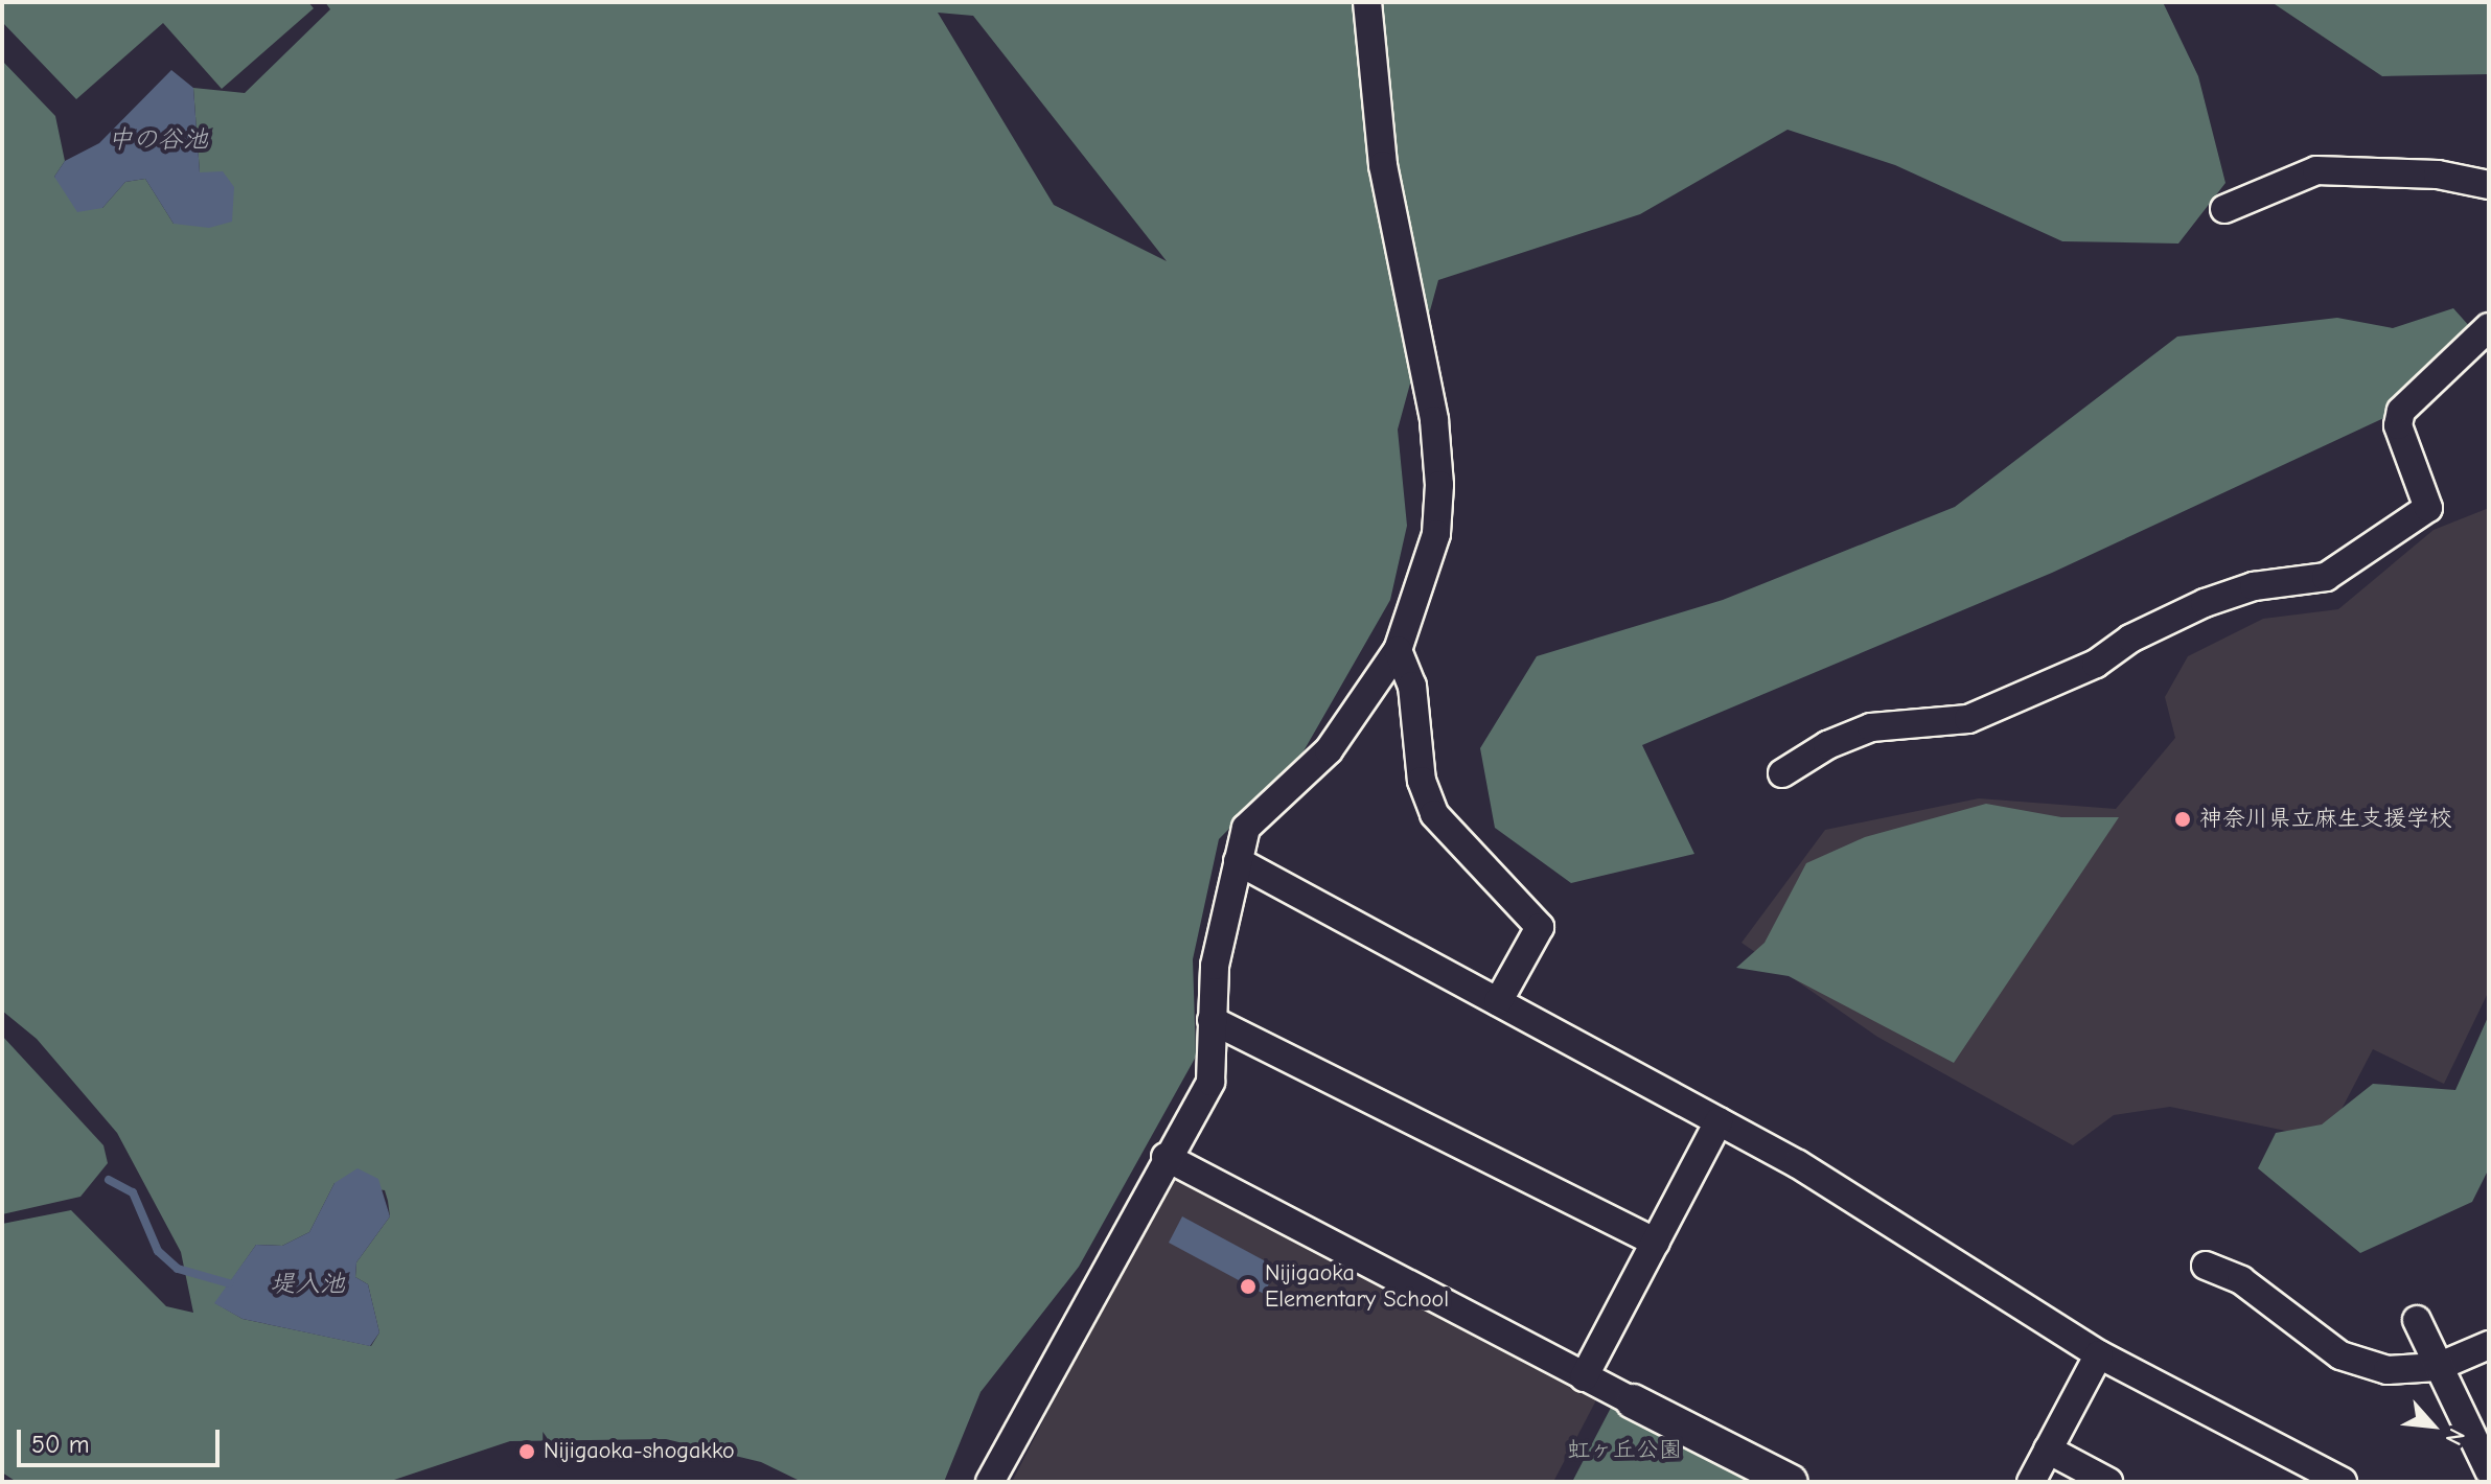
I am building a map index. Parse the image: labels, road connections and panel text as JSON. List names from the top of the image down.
{
  "water": ["中の谷池", "堤入池"],
  "parks": ["虹ヶ丘公園"],
  "places": ["神奈川県立麻生支援学校", "Nijigaoka Elementary School", "Nijigaoka-shogakko"],
  "scale_bar": "50 m",
  "north": "bottom right"
}
